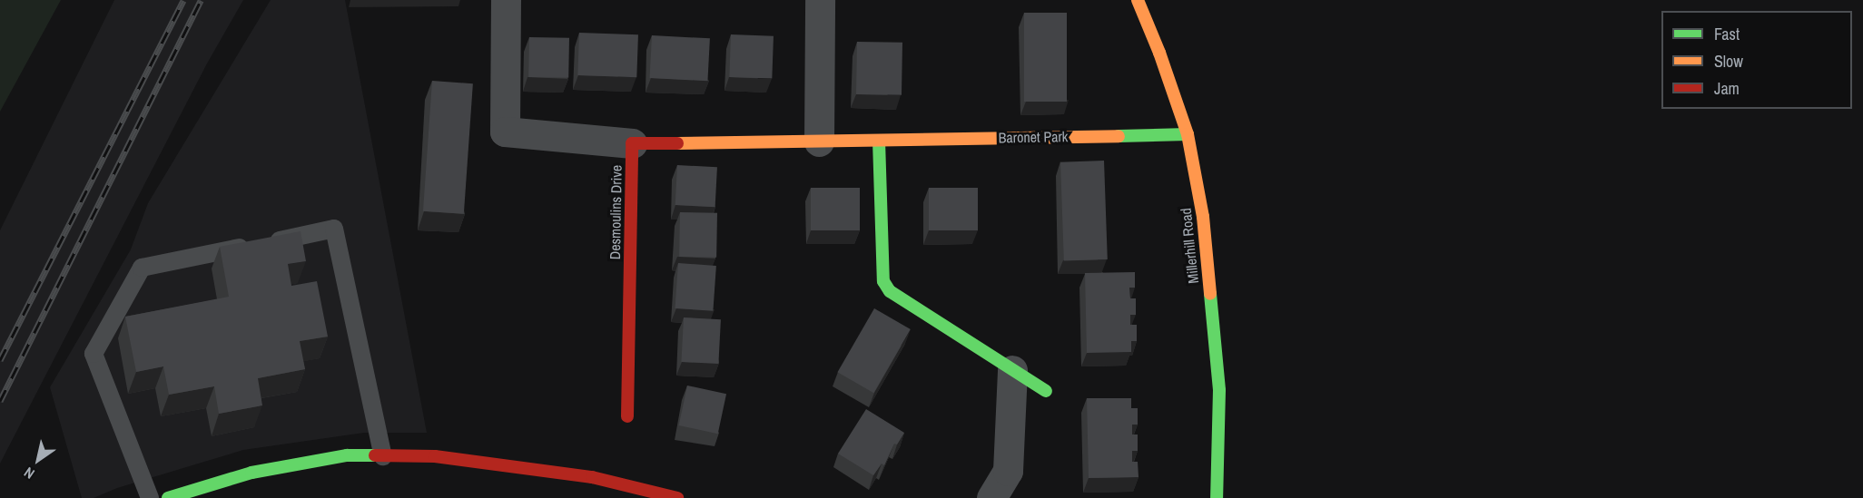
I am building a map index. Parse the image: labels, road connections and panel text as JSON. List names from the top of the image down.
{
  "streets": {
    "street": ["Baronet Park", "Desmoulins Drive", "Millerhill Road"]
  },
  "crossings": [
    ["Baronet Park", "Desmoulins Drive"],
    ["Baronet Park", "Millerhill Road"]
  ],
  "legend": ["Fast", "Slow", "Jam"],
  "north": "bottom left"
}
